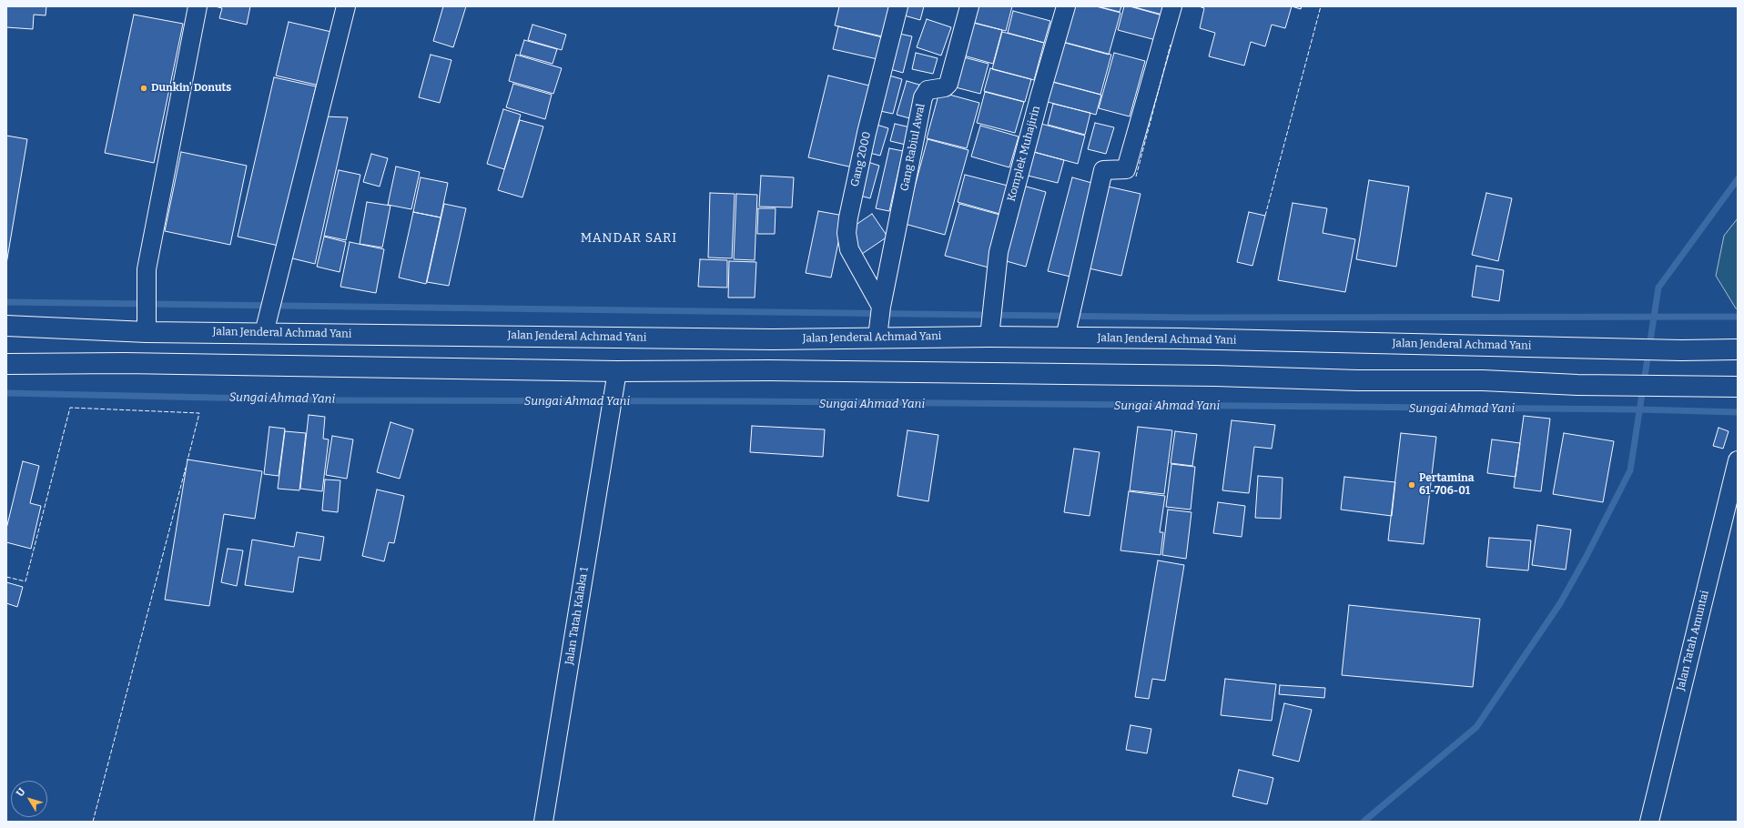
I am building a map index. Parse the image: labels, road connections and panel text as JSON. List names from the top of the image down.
{
  "streets": {
    "highway": ["Jalan Jenderal Achmad Yani"],
    "street": [
      "Gang Rabiul Awal",
      "Komplek Muhajirin",
      "Gang 2000",
      "Jalan Tatah Kalaka 1",
      "Jalan Tatah Amuntai"
    ]
  },
  "crossings": [
    ["Gang Rabiul Awal", "Gang 2000"],
    ["Gang Rabiul Awal", "Jalan Jenderal Achmad Yani"],
    ["Komplek Muhajirin", "Jalan Jenderal Achmad Yani"],
    ["Gang 2000", "Jalan Jenderal Achmad Yani"]
  ],
  "districts": ["MANDAR SARI"],
  "water": ["Sungai Ahmad Yani"],
  "places": ["Dunkin' Donuts", "Pertamina 61-706-01"],
  "north": "top left"
}
